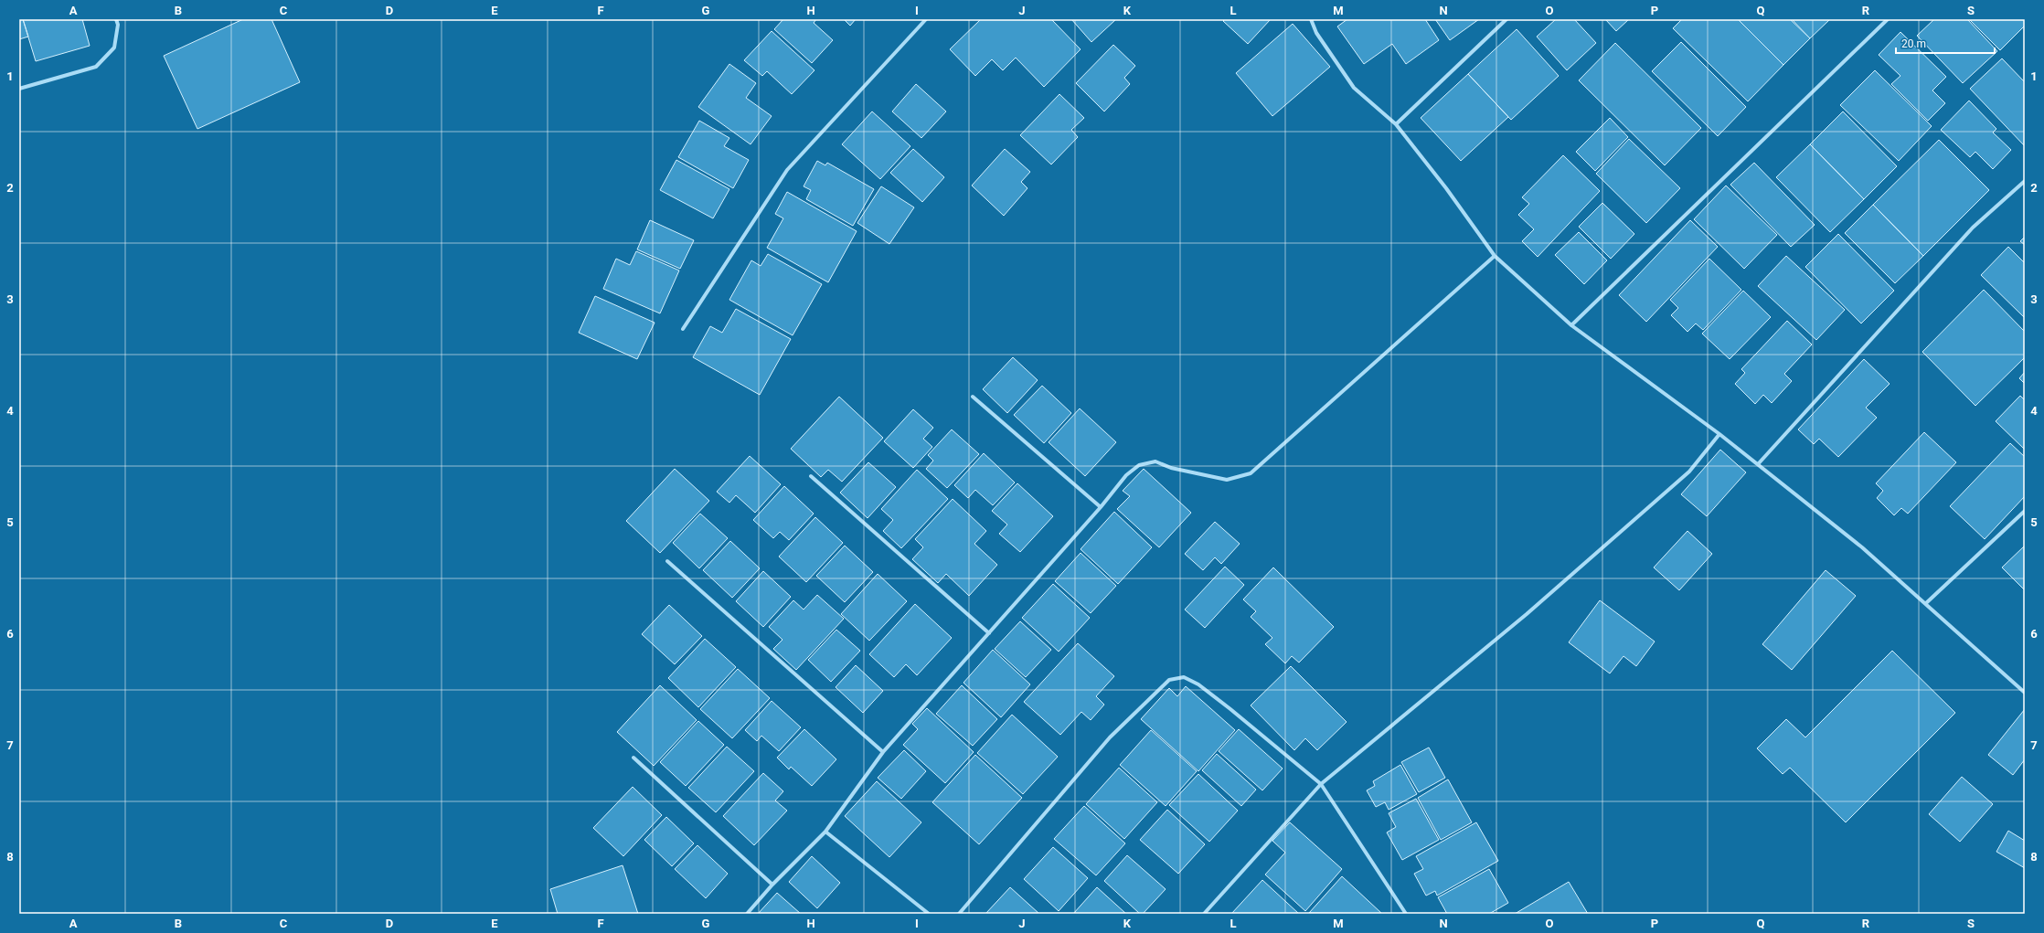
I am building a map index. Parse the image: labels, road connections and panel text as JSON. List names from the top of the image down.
{
  "scale_bar": "20 m",
  "grid": {
    "columns": [
      "A",
      "B",
      "C",
      "D",
      "E",
      "F",
      "G",
      "H",
      "I",
      "J",
      "K",
      "L",
      "M",
      "N",
      "O",
      "P",
      "Q",
      "R",
      "S"
    ],
    "rows": [
      "1",
      "2",
      "3",
      "4",
      "5",
      "6",
      "7",
      "8"
    ]
  }
}
